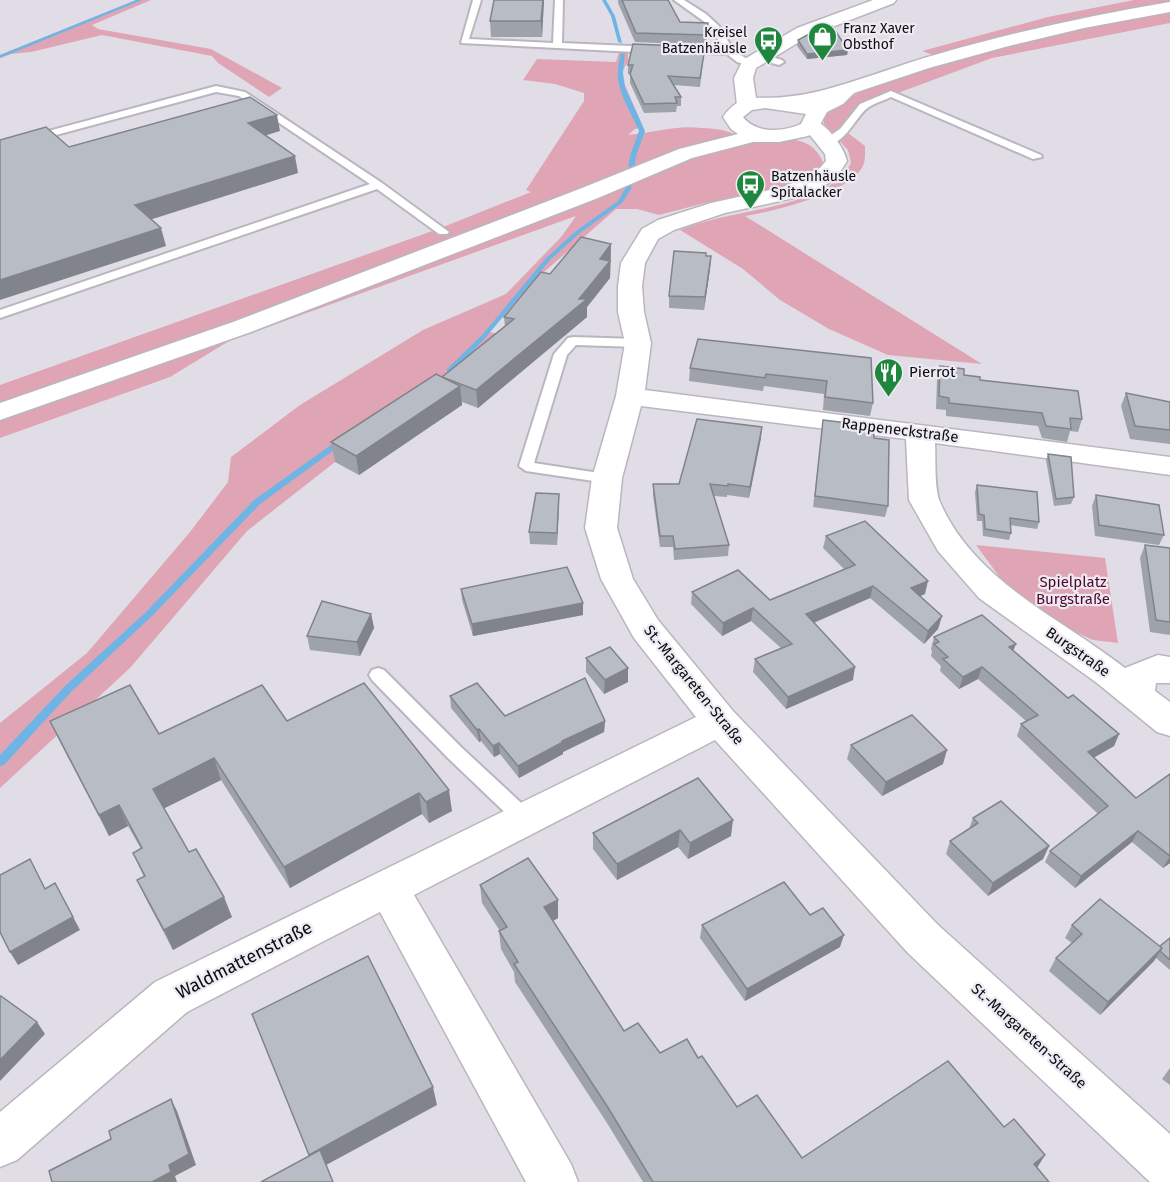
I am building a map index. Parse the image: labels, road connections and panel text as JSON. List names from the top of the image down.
{
  "streets": {
    "street": [
      "Rappeneckstraße",
      "Burgstraße",
      "St.-Margareten-Straße",
      "Waldmattenstraße"
    ]
  },
  "crossings": [
    ["Rappeneckstraße", "Burgstraße"],
    ["Rappeneckstraße", "St.-Margareten-Straße"],
    ["St.-Margareten-Straße", "Waldmattenstraße"]
  ],
  "parks": ["Spielplatz Burgstraße"],
  "places": {
    "shop": ["Franz Xaver Obsthof"],
    "bus stop": ["Kreisel Batzenhäusle", "Batzenhäusle Spitalacker"],
    "restaurant": ["Pierrot"]
  }
}
